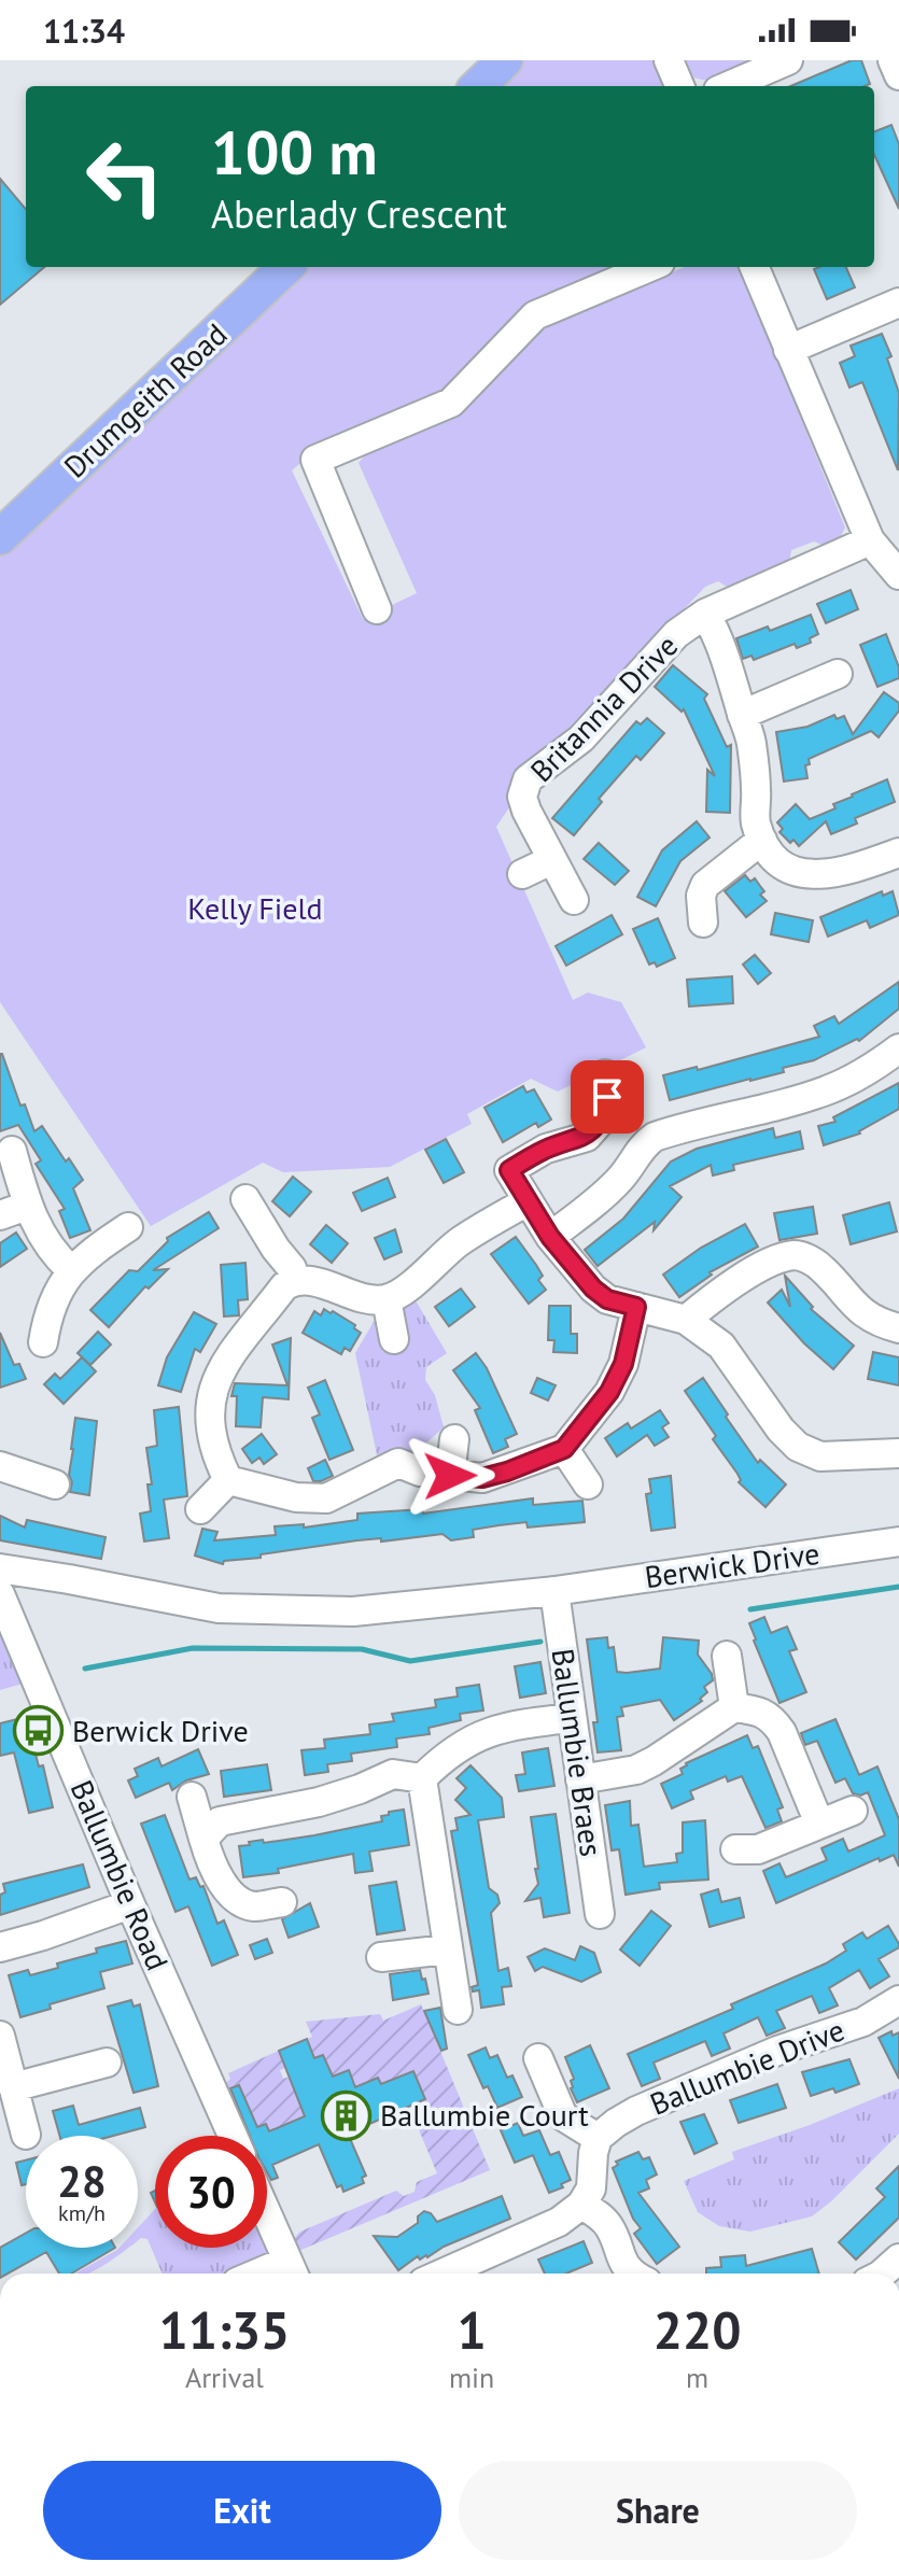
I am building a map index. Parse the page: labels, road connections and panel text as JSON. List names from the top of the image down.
{
  "streets": {
    "main road": ["Drumgeith Road"],
    "street": [
      "Britannia Drive",
      "Berwick Drive",
      "Ballumbie Braes",
      "Ballumbie Road",
      "Ballumbie Drive"
    ]
  },
  "crossings": [
    ["Berwick Drive", "Ballumbie Braes"],
    ["Berwick Drive", "Ballumbie Road"]
  ],
  "parks": ["Kelly Field"],
  "places": {
    "bus stop": ["Berwick Drive"],
    "building": ["Ballumbie Court"]
  },
  "page": {
    "status": "11:34",
    "turn": ["100 m", "Aberlady Crescent"],
    "speed": "28 km/h",
    "limit": "30",
    "eta": [
      "11:35",
      "Arrival",
      "1",
      "min",
      "220",
      "m"
    ],
    "buttons": ["Exit", "Share"]
  }
}
